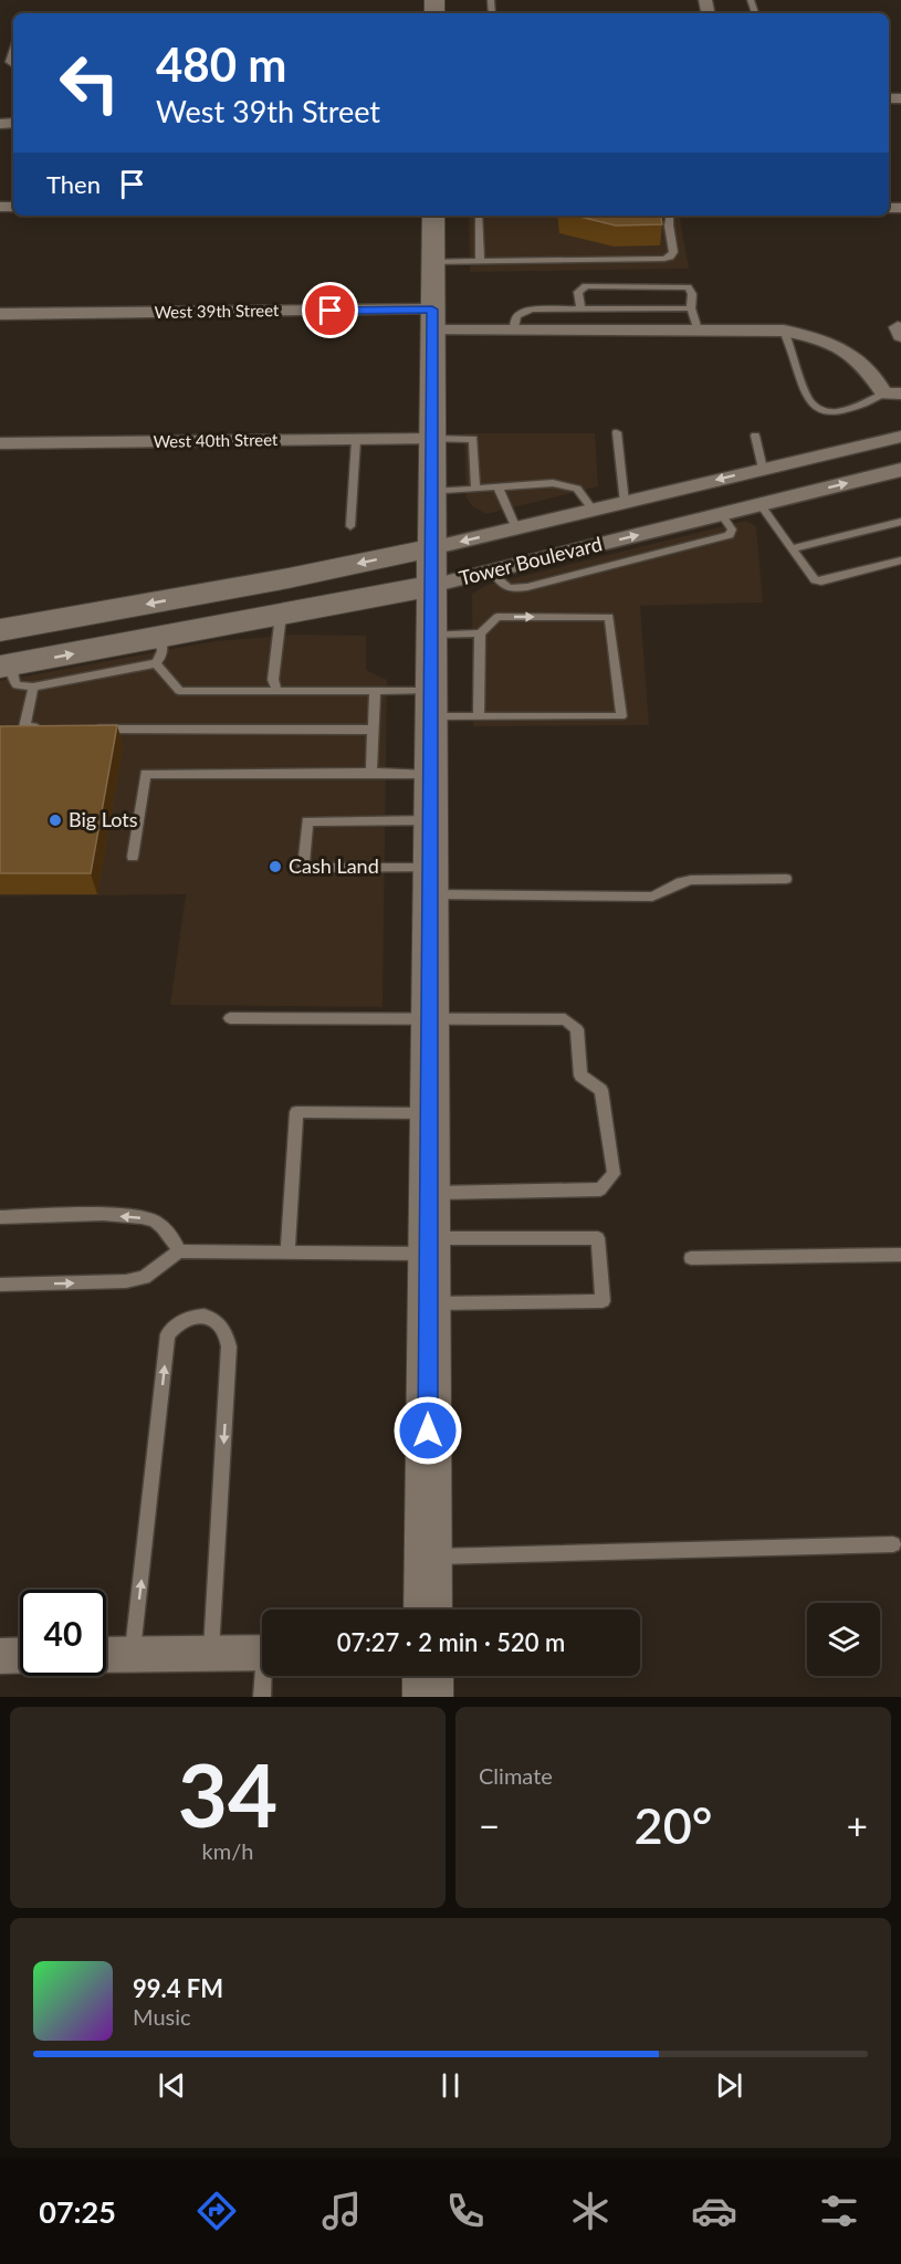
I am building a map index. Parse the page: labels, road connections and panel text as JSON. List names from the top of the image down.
{
  "streets": {
    "street": ["West 39th Street", "West 40th Street", "Tower Boulevard"]
  },
  "places": ["Big Lots", "Cash Land"],
  "page": {
    "turn": ["480 m", "West 39th Street"],
    "then": "Then",
    "limit": "40",
    "trip": "07:27 · 2 min · 520 m",
    "tile": [
      ["34", "km/h"],
      "Climate"
    ],
    "heat": ["−", "20°", "+"],
    "song": ["99.4 FM", "Music"],
    "tabs": "07:25"
  }
}
